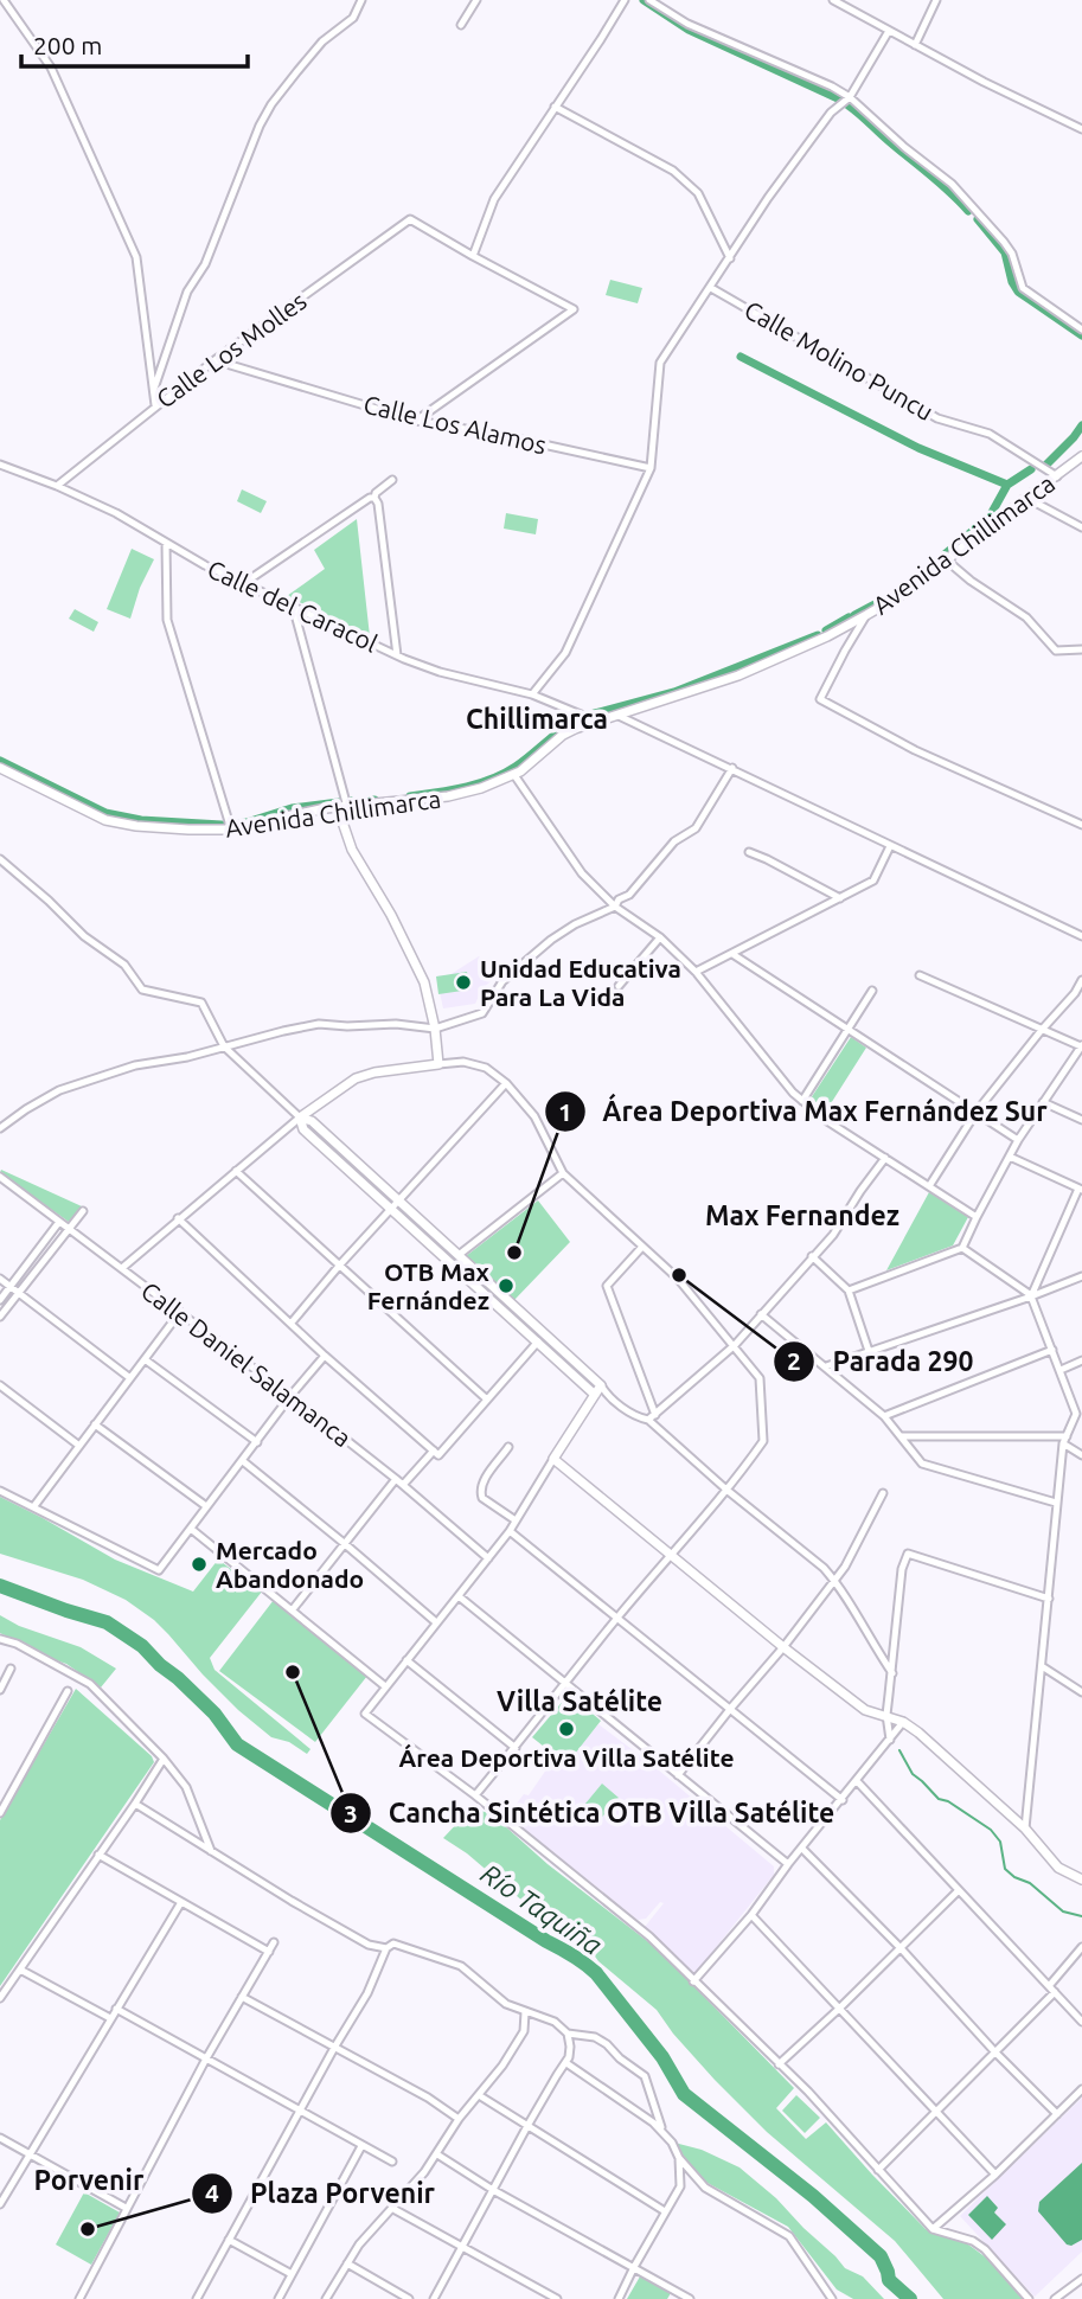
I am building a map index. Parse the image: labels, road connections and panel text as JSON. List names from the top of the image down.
{
  "streets": {
    "street": [
      "Calle Los Molles",
      "Calle Molino Puncu",
      "Calle Los Alamos",
      "Avenida Chillimarca",
      "Calle del Caracol",
      "Calle Daniel Salamanca"
    ]
  },
  "crossings": [
    ["Calle Los Molles", "Calle Los Alamos"],
    ["Calle Los Molles", "Calle del Caracol"],
    ["Calle Molino Puncu", "Avenida Chillimarca"],
    ["Avenida Chillimarca", "Calle del Caracol"]
  ],
  "districts": [
    "Chillimarca",
    "Max Fernandez",
    "Villa Satélite",
    "Porvenir"
  ],
  "water": ["Río Taquiña"],
  "places": [
    "Unidad Educativa Para La Vida",
    "Área Deportiva Max Fernández Sur",
    "Parada 290",
    "OTB Max Fernández",
    "Mercado Abandonado",
    "Cancha Sintética OTB Villa Satélite",
    "Área Deportiva Villa Satélite",
    "Plaza Porvenir"
  ],
  "scale_bar": "200 m"
}
